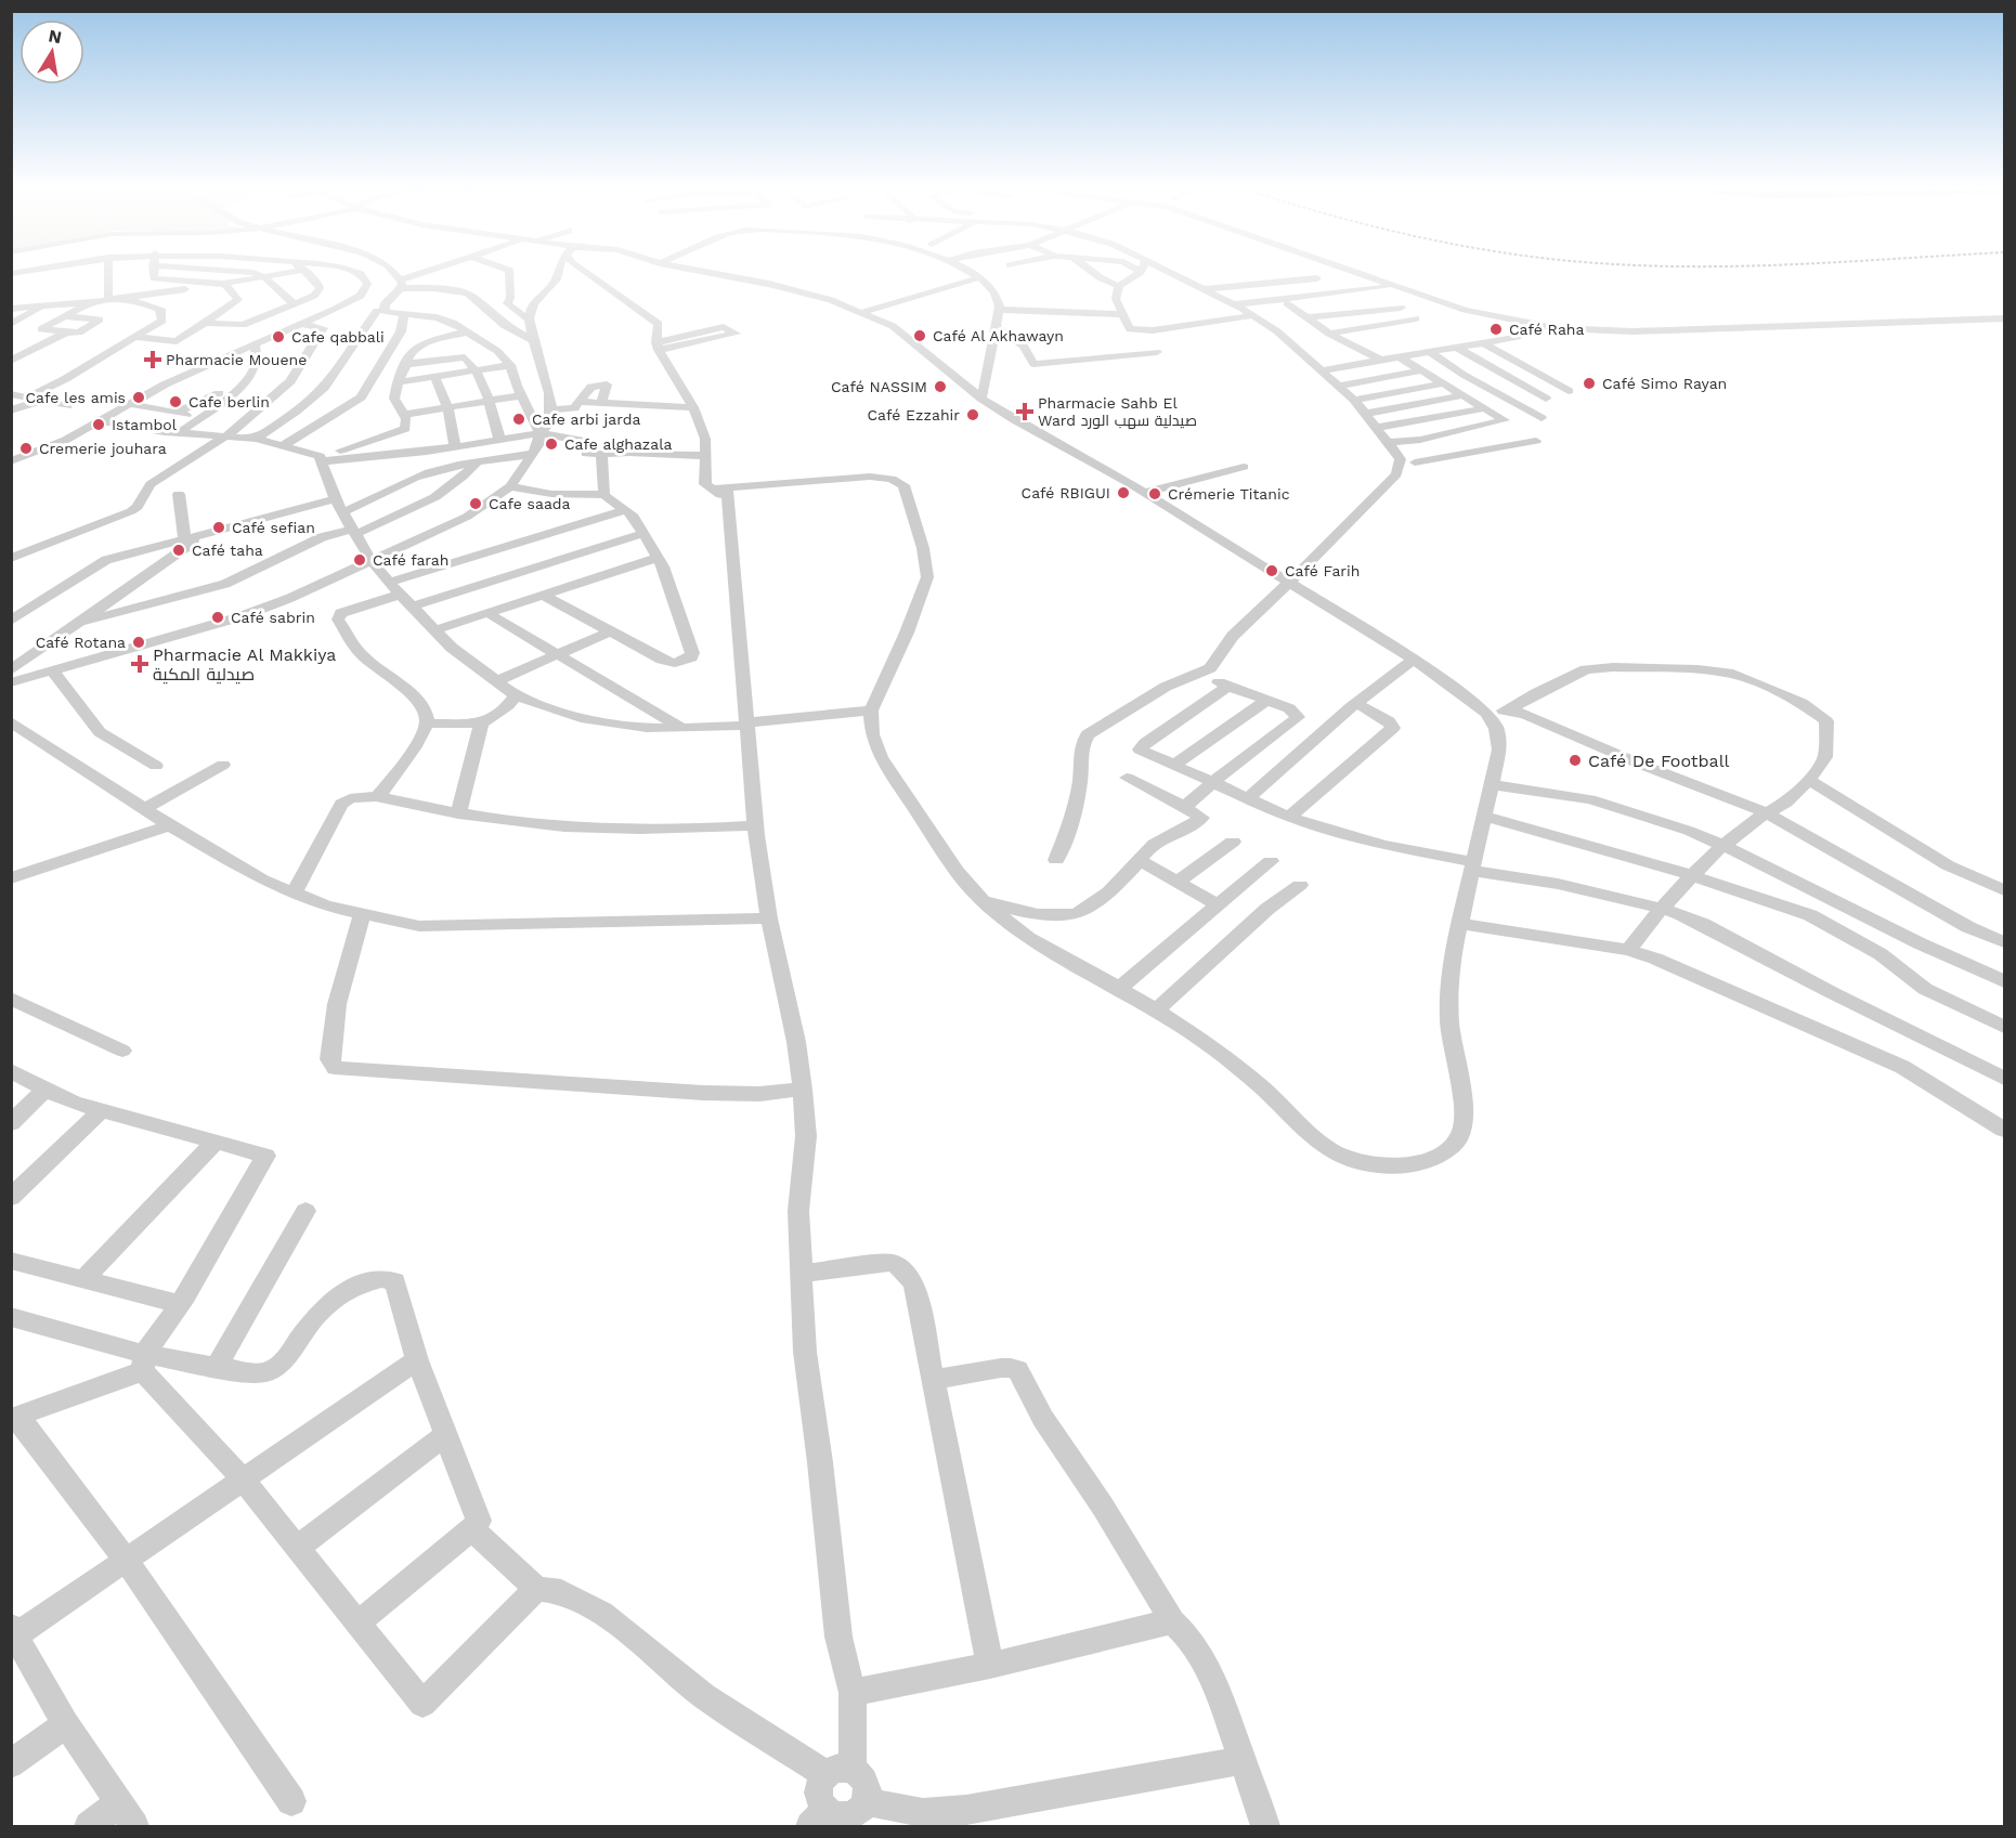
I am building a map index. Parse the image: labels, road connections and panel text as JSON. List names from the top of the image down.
{
  "places": {
    "other": [
      "Café Raha",
      "Café Al Akhawayn",
      "Cafe qabbali",
      "Café Simo Rayan",
      "Café NASSIM",
      "Cafe les amis",
      "Cafe berlin",
      "Café Ezzahir",
      "Cafe arbi jarda",
      "Istambol",
      "Cafe alghazala",
      "Cremerie jouhara",
      "Café RBIGUI",
      "Crémerie Titanic",
      "Cafe saada",
      "Café sefian",
      "Café taha",
      "Café farah",
      "Café Farih",
      "Café sabrin",
      "Café Rotana",
      "Café De Football"
    ],
    "health": ["Pharmacie Mouene", "Pharmacie Sahb El Ward صيدلية سهب الورد", "Pharmacie Al Makkiya صيدلية المكية"]
  },
  "north": "top"
}
